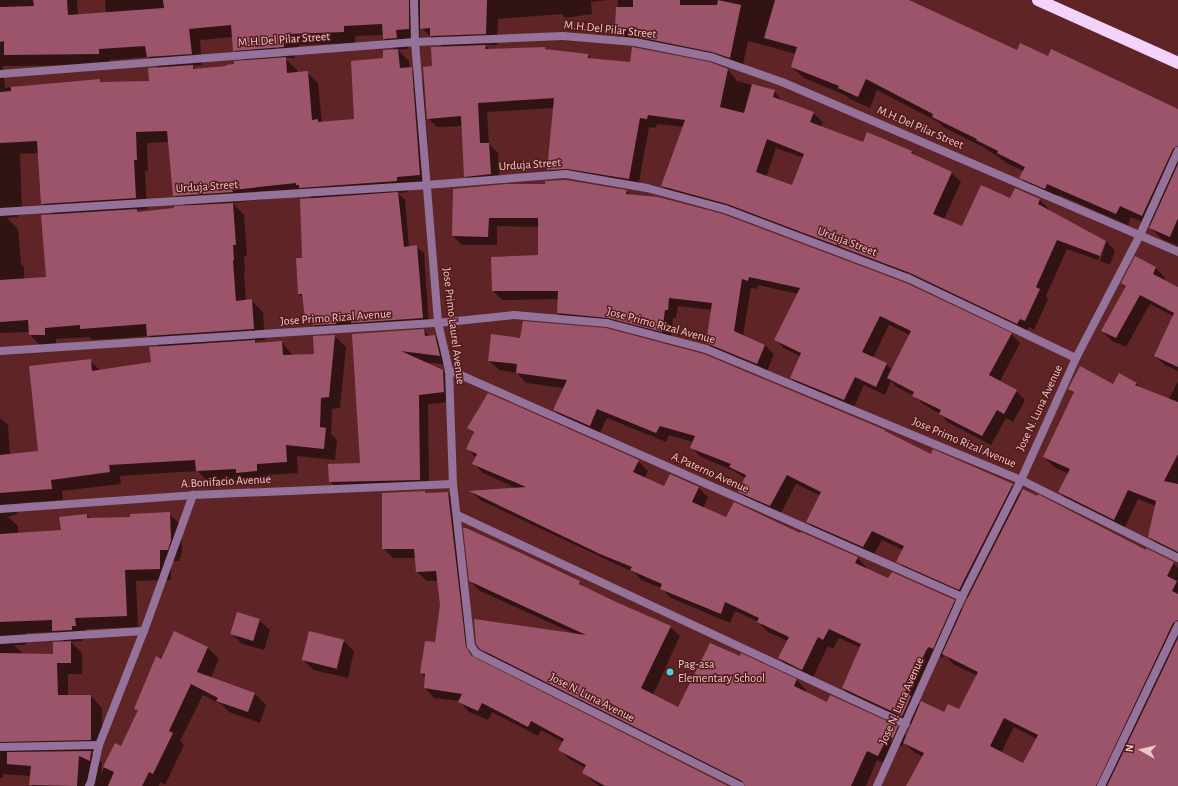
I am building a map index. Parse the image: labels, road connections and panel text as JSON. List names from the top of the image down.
{
  "streets": {
    "street": [
      "M.H.Del Pilar Street",
      "Urduja Street",
      "Jose Primo Rizal Avenue",
      "Jose Primo Laurel Avenue",
      "Jose N. Luna Avenue",
      "A.Paterno Avenue",
      "A.Bonifacio Avenue"
    ]
  },
  "crossings": [
    ["M.H.Del Pilar Street", "Jose Primo Laurel Avenue"],
    ["M.H.Del Pilar Street", "Jose N. Luna Avenue"],
    ["Urduja Street", "Jose Primo Laurel Avenue"],
    ["Urduja Street", "Jose N. Luna Avenue"],
    ["Jose Primo Rizal Avenue", "Jose Primo Laurel Avenue"],
    ["Jose Primo Rizal Avenue", "Jose N. Luna Avenue"],
    ["Jose Primo Laurel Avenue", "Jose N. Luna Avenue"],
    ["Jose Primo Laurel Avenue", "A.Paterno Avenue"],
    ["Jose Primo Laurel Avenue", "A.Bonifacio Avenue"],
    ["Jose N. Luna Avenue", "A.Paterno Avenue"]
  ],
  "places": ["Pag-asa Elementary School"],
  "north": "left"
}
